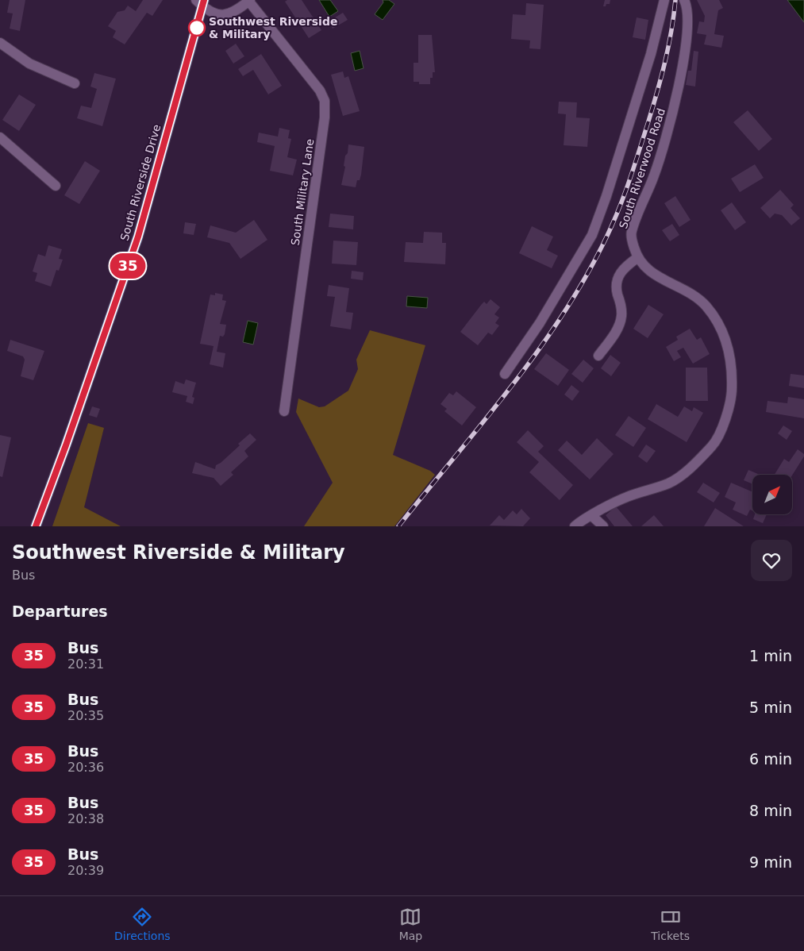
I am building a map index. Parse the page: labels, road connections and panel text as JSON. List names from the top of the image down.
{
  "streets": {
    "main road": ["South Riverside Drive"],
    "street": ["South Riverwood Road", "South Military Lane"]
  },
  "places": ["Southwest Riverside & Military"],
  "lines": ["bus line 35"],
  "north": "top right",
  "page": {
    "on_map": "35",
    "heading": [
      ["Southwest Riverside & Military", "Bus"],
      "Departures"
    ],
    "list": [
      {
        "mark": "35",
        "name": "Bus",
        "note": "20:31",
        "value": "1 min"
      },
      {
        "mark": "35",
        "name": "Bus",
        "note": "20:35",
        "value": "5 min"
      },
      {
        "mark": "35",
        "name": "Bus",
        "note": "20:36",
        "value": "6 min"
      },
      {
        "mark": "35",
        "name": "Bus",
        "note": "20:38",
        "value": "8 min"
      },
      {
        "mark": "35",
        "name": "Bus",
        "note": "20:39",
        "value": "9 min"
      }
    ],
    "tabs": ["Directions", "Map", "Tickets"]
  }
}
